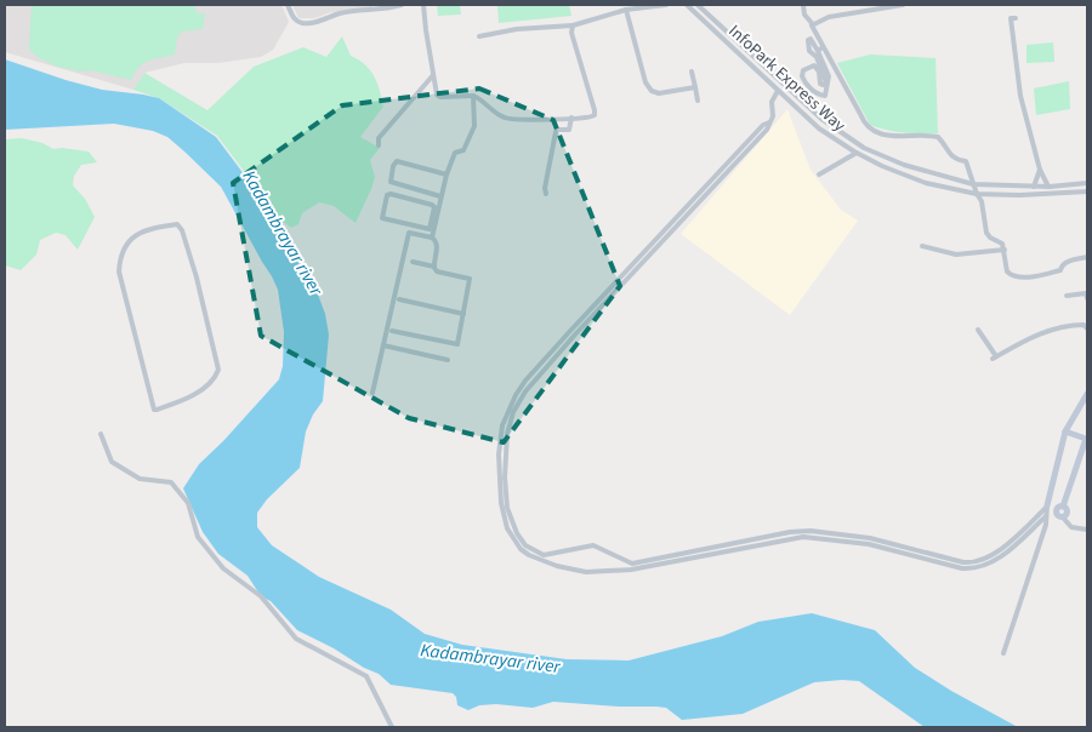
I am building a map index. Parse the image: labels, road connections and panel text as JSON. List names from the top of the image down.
{
  "streets": {
    "street": ["InfoPark Express Way"]
  },
  "water": ["Kadambrayar river"]
}
